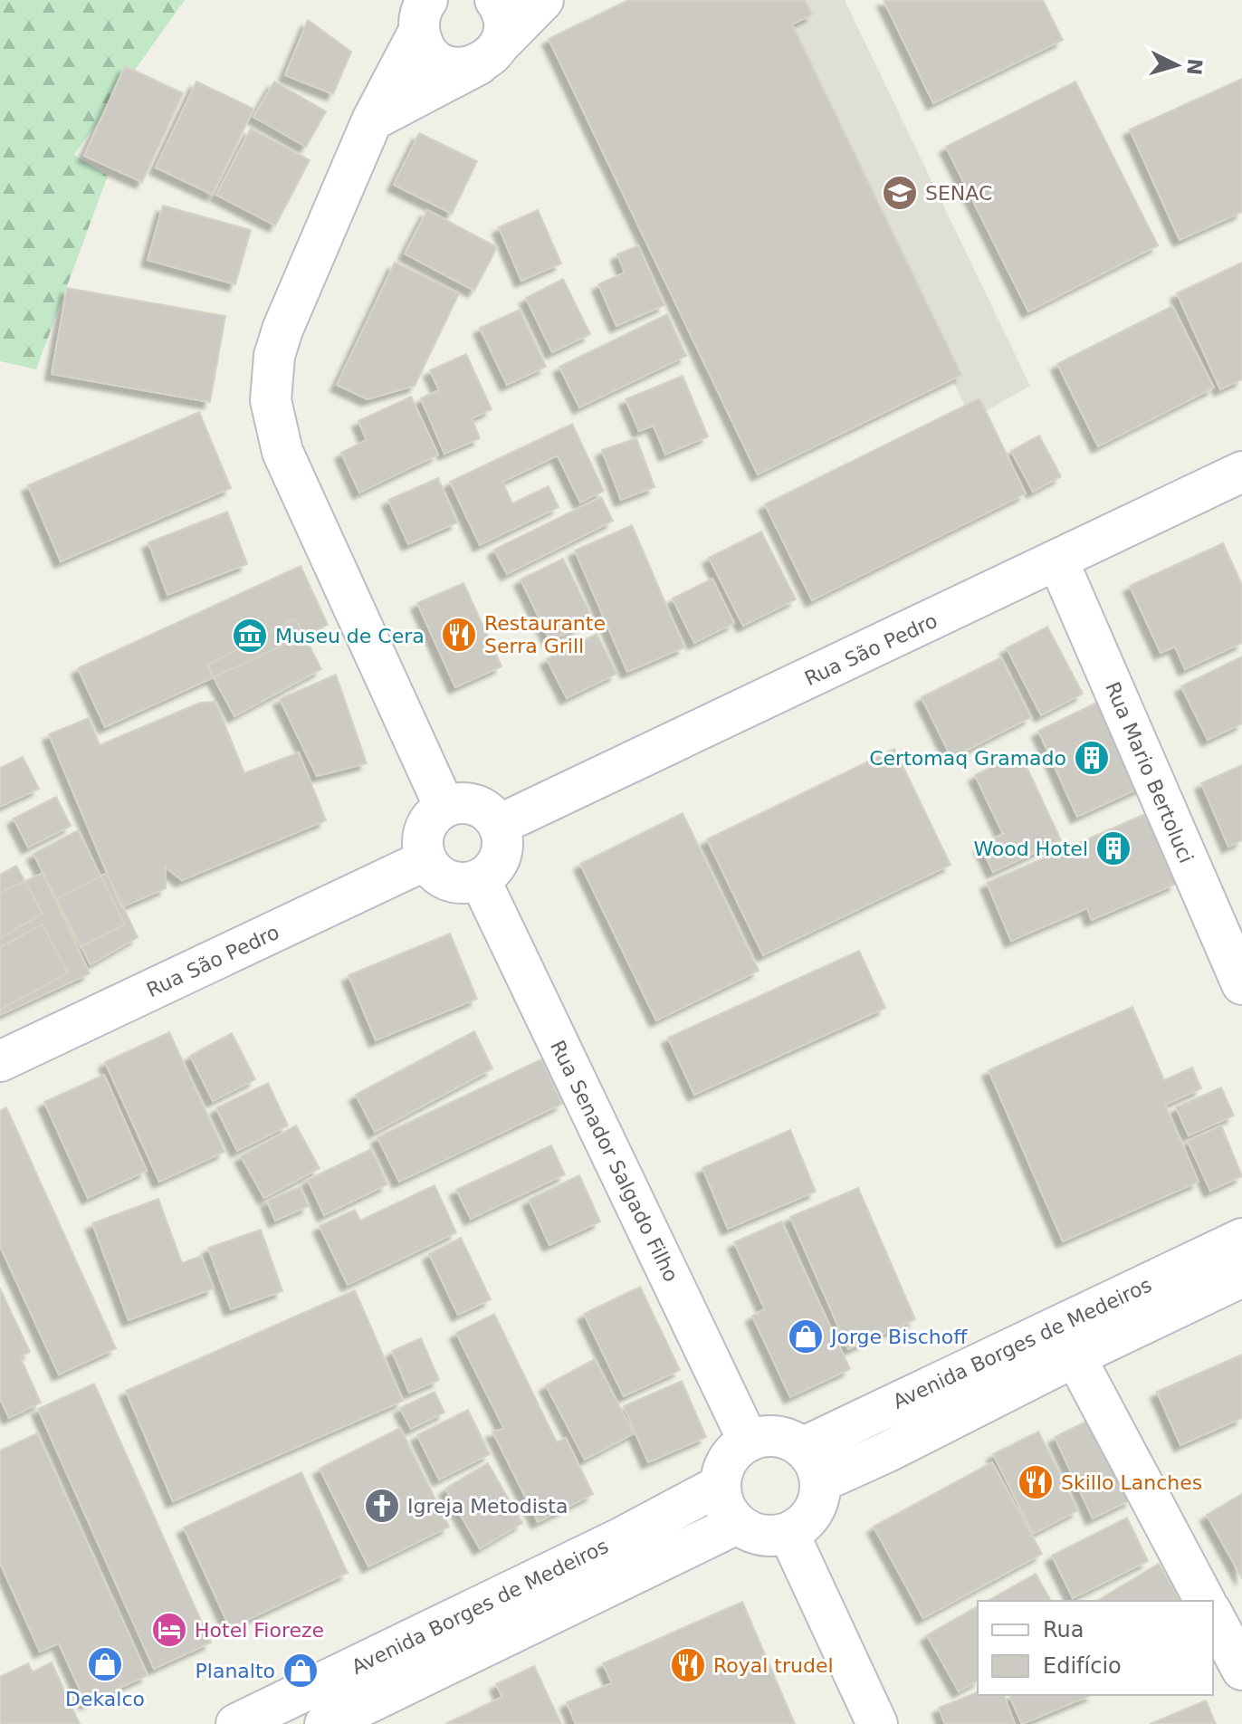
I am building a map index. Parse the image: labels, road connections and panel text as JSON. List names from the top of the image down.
{
  "streets": {
    "main road": [
      "Rua São Pedro",
      "Rua Mario Bertoluci",
      "Rua Senador Salgado Filho",
      "Avenida Borges de Medeiros"
    ]
  },
  "crossings": [
    ["Rua São Pedro", "Rua Mario Bertoluci"],
    ["Rua São Pedro", "Rua Senador Salgado Filho"],
    ["Rua Senador Salgado Filho", "Avenida Borges de Medeiros"]
  ],
  "places": {
    "school or university": ["SENAC"],
    "restaurant": ["Restaurante Serra Grill", "Skillo Lanches", "Royal trudel"],
    "museum": ["Museu de Cera"],
    "building": ["Certomaq Gramado", "Wood Hotel"],
    "shop": ["Jorge Bischoff", "Dekalco", "Planalto"],
    "church": ["Igreja Metodista"],
    "hotel": ["Hotel Fioreze"]
  },
  "legend": ["Rua", "Edifício"],
  "north": "right"
}
